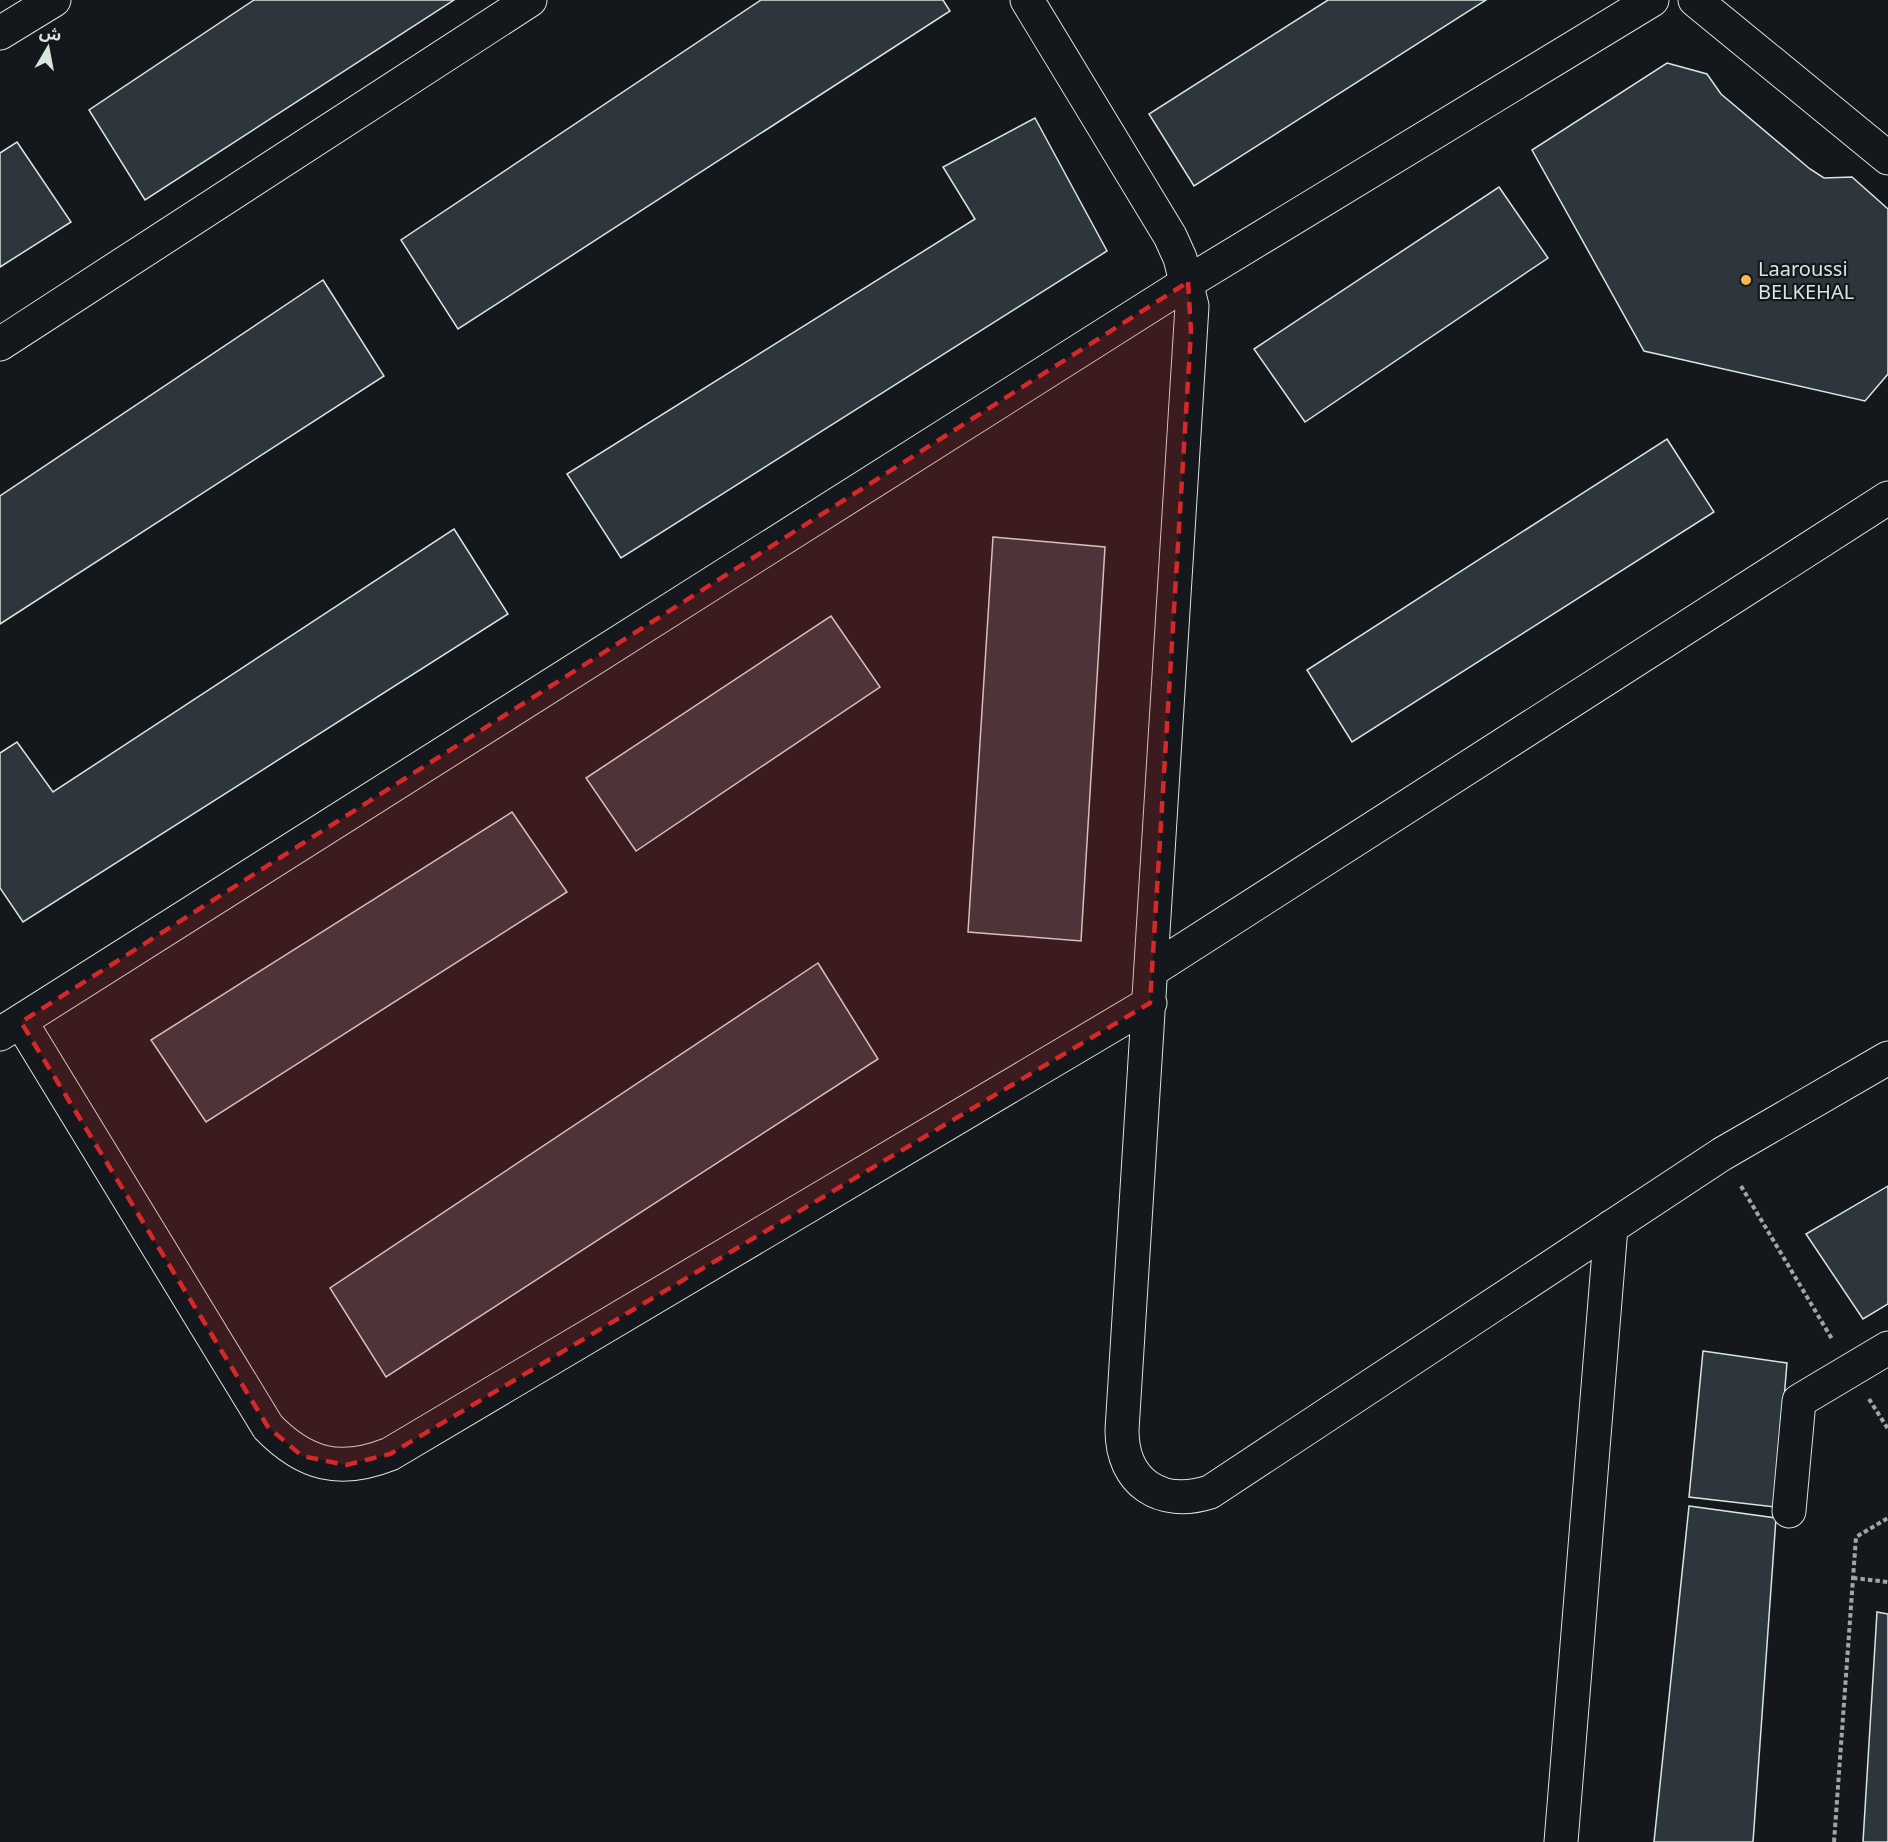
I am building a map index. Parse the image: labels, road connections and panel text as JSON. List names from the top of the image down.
{
  "places": ["Laaroussi BELKEHAL"],
  "north": "top"
}
